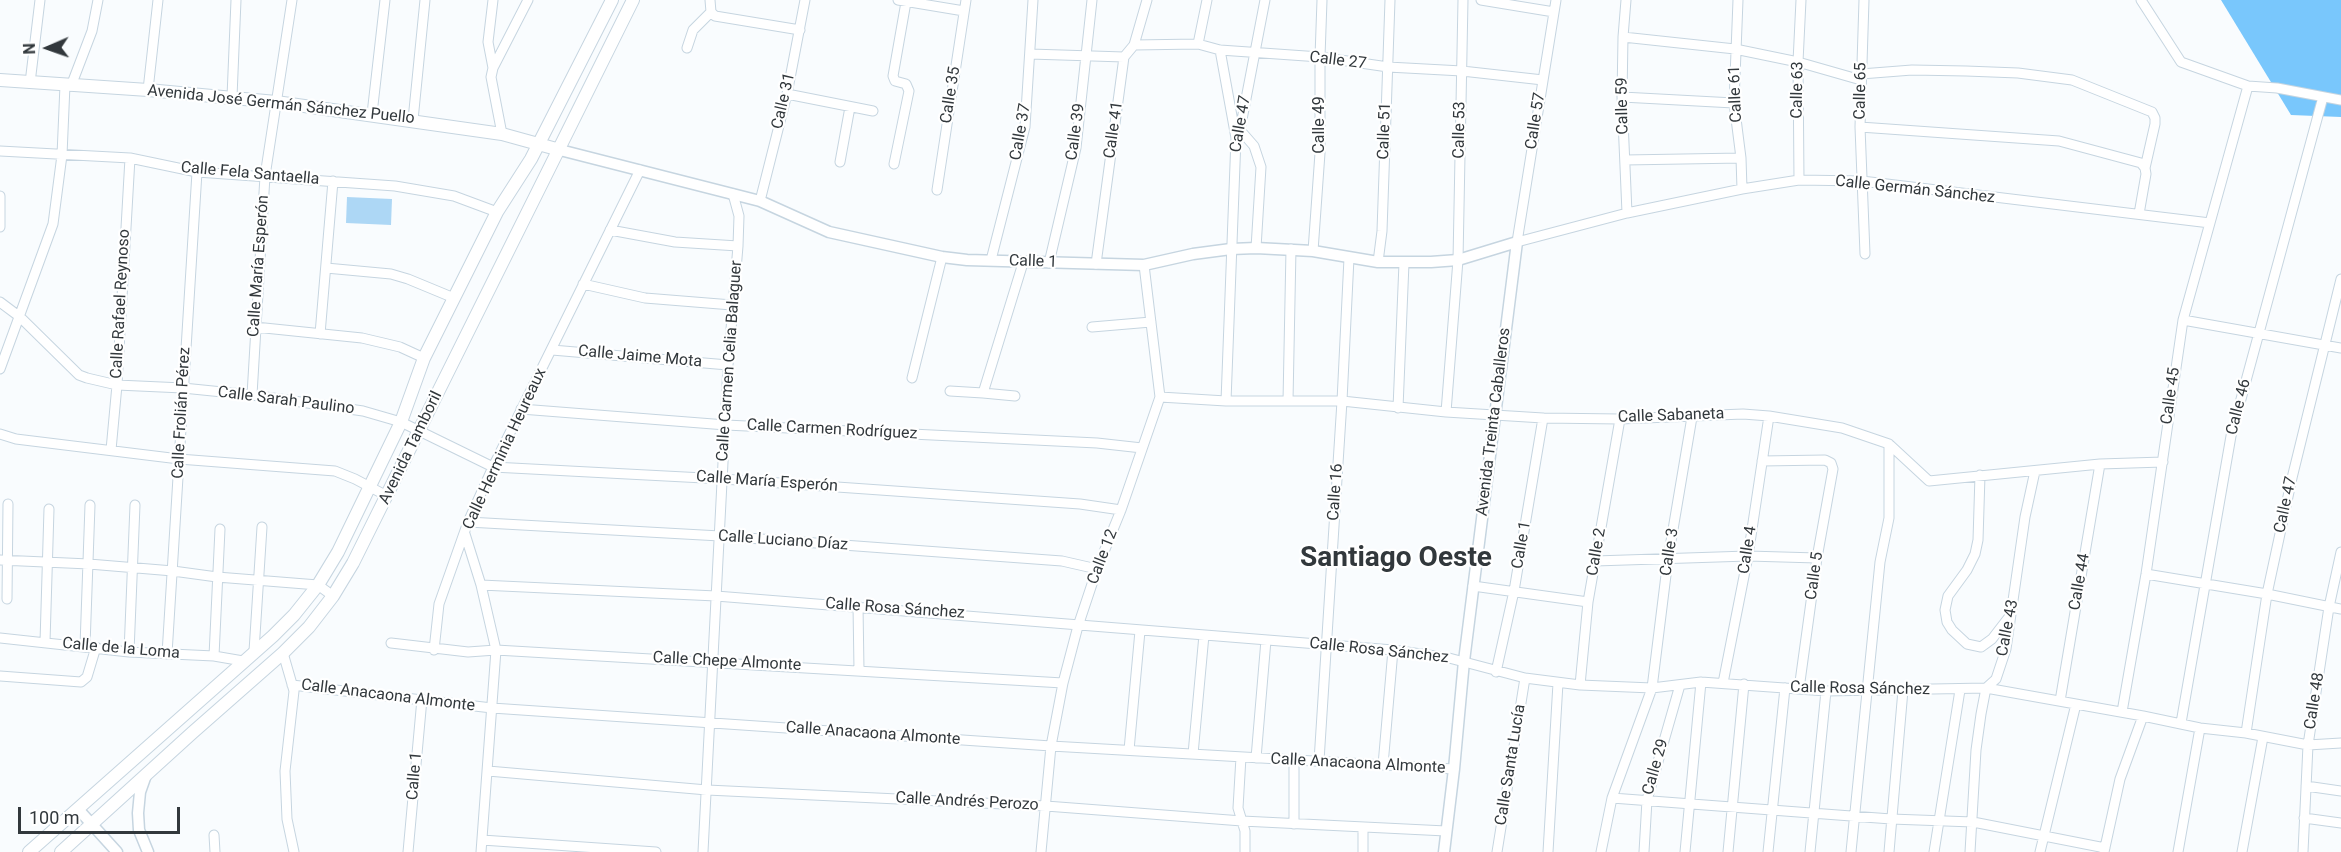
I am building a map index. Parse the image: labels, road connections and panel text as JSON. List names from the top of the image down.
{
  "streets": {
    "main road": ["Avenida José Germán Sánchez Puello", "Avenida Tamboril"],
    "street": [
      "Calle 27",
      "Calle 63",
      "Calle 65",
      "Calle 61",
      "Calle 35",
      "Calle 31",
      "Calle 59",
      "Calle 57",
      "Calle 47",
      "Calle 49",
      "Calle 41",
      "Calle 53",
      "Calle 51",
      "Calle 37",
      "Calle 39",
      "Calle Fela Santaella",
      "Calle Germán Sánchez",
      "Calle 1",
      "Calle María Esperón",
      "Calle Rafael Reynoso",
      "Calle Jaime Mota",
      "Calle Carmen Celia Balaguer",
      "Calle 45",
      "Calle Sarah Paulino",
      "Calle 46",
      "Calle Frolián Pérez",
      "Calle Sabaneta",
      "Avenida Treinta Caballeros",
      "Calle Carmen Rodríguez",
      "Calle Herminia Heureaux",
      "Calle 16",
      "Calle Luciano Díaz",
      "Calle 4",
      "Calle 2",
      "Calle 3",
      "Calle 12",
      "Calle 5",
      "Calle 44",
      "Calle Rosa Sánchez",
      "Calle 43",
      "Calle de la Loma",
      "Calle Chepe Almonte",
      "Calle Anacaona Almonte",
      "Calle 48",
      "Calle Santa Lucía",
      "Calle 29",
      "Calle Andrés Perozo"
    ]
  },
  "crossings": [
    ["Calle 27", "Calle 57"],
    ["Calle 27", "Calle 47"],
    ["Calle 27", "Calle 49"],
    ["Calle 27", "Calle 53"],
    ["Calle 27", "Calle 51"],
    ["Calle 63", "Calle Germán Sánchez"],
    ["Calle 65", "Calle Germán Sánchez"],
    ["Calle 61", "Calle Germán Sánchez"],
    ["Calle 31", "Calle 1"],
    ["Avenida José Germán Sánchez Puello", "Calle 1"],
    ["Avenida José Germán Sánchez Puello", "Calle María Esperón"],
    ["Avenida José Germán Sánchez Puello", "Avenida Tamboril"],
    ["Calle 59", "Calle Germán Sánchez"],
    ["Calle 57", "Calle Germán Sánchez"],
    ["Calle 57", "Calle 1"],
    ["Calle 57", "Avenida Treinta Caballeros"],
    ["Calle 47", "Calle 1"],
    ["Calle 47", "Calle Sabaneta"],
    ["Calle 47", "Calle Rosa Sánchez"],
    ["Calle 49", "Calle 1"],
    ["Calle 41", "Calle 1"],
    ["Calle 53", "Calle 1"],
    ["Calle 53", "Calle Sabaneta"],
    ["Calle 51", "Calle 1"],
    ["Calle 37", "Calle 1"],
    ["Calle 39", "Calle 1"],
    ["Calle Fela Santaella", "Calle María Esperón"],
    ["Calle Fela Santaella", "Calle Rafael Reynoso"],
    ["Calle Fela Santaella", "Calle Frolián Pérez"],
    ["Calle Fela Santaella", "Avenida Tamboril"],
    ["Calle Germán Sánchez", "Calle 1"],
    ["Calle Germán Sánchez", "Calle 45"],
    ["Calle Germán Sánchez", "Avenida Treinta Caballeros"],
    ["Calle 1", "Calle Carmen Celia Balaguer"],
    ["Calle 1", "Calle Sabaneta"],
    ["Calle 1", "Avenida Treinta Caballeros"],
    ["Calle 1", "Avenida Tamboril"],
    ["Calle 1", "Calle Herminia Heureaux"],
    ["Calle 1", "Calle 16"],
    ["Calle 1", "Calle 12"],
    ["Calle 1", "Calle Rosa Sánchez"],
    ["Calle 1", "Calle Anacaona Almonte"],
    ["Calle María Esperón", "Calle Carmen Celia Balaguer"],
    ["Calle María Esperón", "Calle Sarah Paulino"],
    ["Calle María Esperón", "Avenida Tamboril"],
    ["Calle María Esperón", "Calle Herminia Heureaux"],
    ["Calle María Esperón", "Calle 12"],
    ["Calle Rafael Reynoso", "Calle Sarah Paulino"],
    ["Calle Jaime Mota", "Calle Carmen Celia Balaguer"],
    ["Calle Jaime Mota", "Calle Herminia Heureaux"],
    ["Calle Carmen Celia Balaguer", "Calle Carmen Rodríguez"],
    ["Calle Carmen Celia Balaguer", "Calle Luciano Díaz"],
    ["Calle Carmen Celia Balaguer", "Calle Rosa Sánchez"],
    ["Calle Carmen Celia Balaguer", "Calle Chepe Almonte"],
    ["Calle Carmen Celia Balaguer", "Calle Anacaona Almonte"],
    ["Calle Carmen Celia Balaguer", "Calle Andrés Perozo"],
    ["Calle 45", "Calle Sabaneta"],
    ["Calle 45", "Calle Rosa Sánchez"],
    ["Calle Sarah Paulino", "Calle Frolián Pérez"],
    ["Calle Sarah Paulino", "Avenida Tamboril"],
    ["Calle 46", "Calle Rosa Sánchez"],
    ["Calle Frolián Pérez", "Calle de la Loma"],
    ["Calle Sabaneta", "Avenida Treinta Caballeros"],
    ["Calle Sabaneta", "Calle 16"],
    ["Calle Sabaneta", "Calle 4"],
    ["Calle Sabaneta", "Calle 2"],
    ["Calle Sabaneta", "Calle 3"],
    ["Calle Sabaneta", "Calle 12"],
    ["Calle Sabaneta", "Calle 44"],
    ["Calle Sabaneta", "Calle 43"],
    ["Avenida Treinta Caballeros", "Calle Rosa Sánchez"],
    ["Avenida Treinta Caballeros", "Calle Anacaona Almonte"],
    ["Avenida Treinta Caballeros", "Calle Andrés Perozo"],
    ["Calle Carmen Rodríguez", "Calle Herminia Heureaux"],
    ["Calle Carmen Rodríguez", "Calle 12"],
    ["Avenida Tamboril", "Calle de la Loma"],
    ["Calle Herminia Heureaux", "Calle Luciano Díaz"],
    ["Calle Herminia Heureaux", "Calle Rosa Sánchez"],
    ["Calle Herminia Heureaux", "Calle Chepe Almonte"],
    ["Calle Herminia Heureaux", "Calle Anacaona Almonte"],
    ["Calle Herminia Heureaux", "Calle Andrés Perozo"],
    ["Calle 16", "Calle Rosa Sánchez"],
    ["Calle 16", "Calle Anacaona Almonte"],
    ["Calle Luciano Díaz", "Calle 12"],
    ["Calle 4", "Calle 5"],
    ["Calle 4", "Calle Rosa Sánchez"],
    ["Calle 2", "Calle Rosa Sánchez"],
    ["Calle 3", "Calle Rosa Sánchez"],
    ["Calle 12", "Calle Rosa Sánchez"],
    ["Calle 12", "Calle Chepe Almonte"],
    ["Calle 12", "Calle Anacaona Almonte"],
    ["Calle 12", "Calle Andrés Perozo"],
    ["Calle 5", "Calle Rosa Sánchez"],
    ["Calle 44", "Calle Rosa Sánchez"],
    ["Calle Rosa Sánchez", "Calle 43"],
    ["Calle Rosa Sánchez", "Calle 48"],
    ["Calle Rosa Sánchez", "Calle Santa Lucía"],
    ["Calle Rosa Sánchez", "Calle 29"]
  ],
  "districts": ["Santiago Oeste"],
  "scale_bar": "100 m",
  "north": "left"
}
